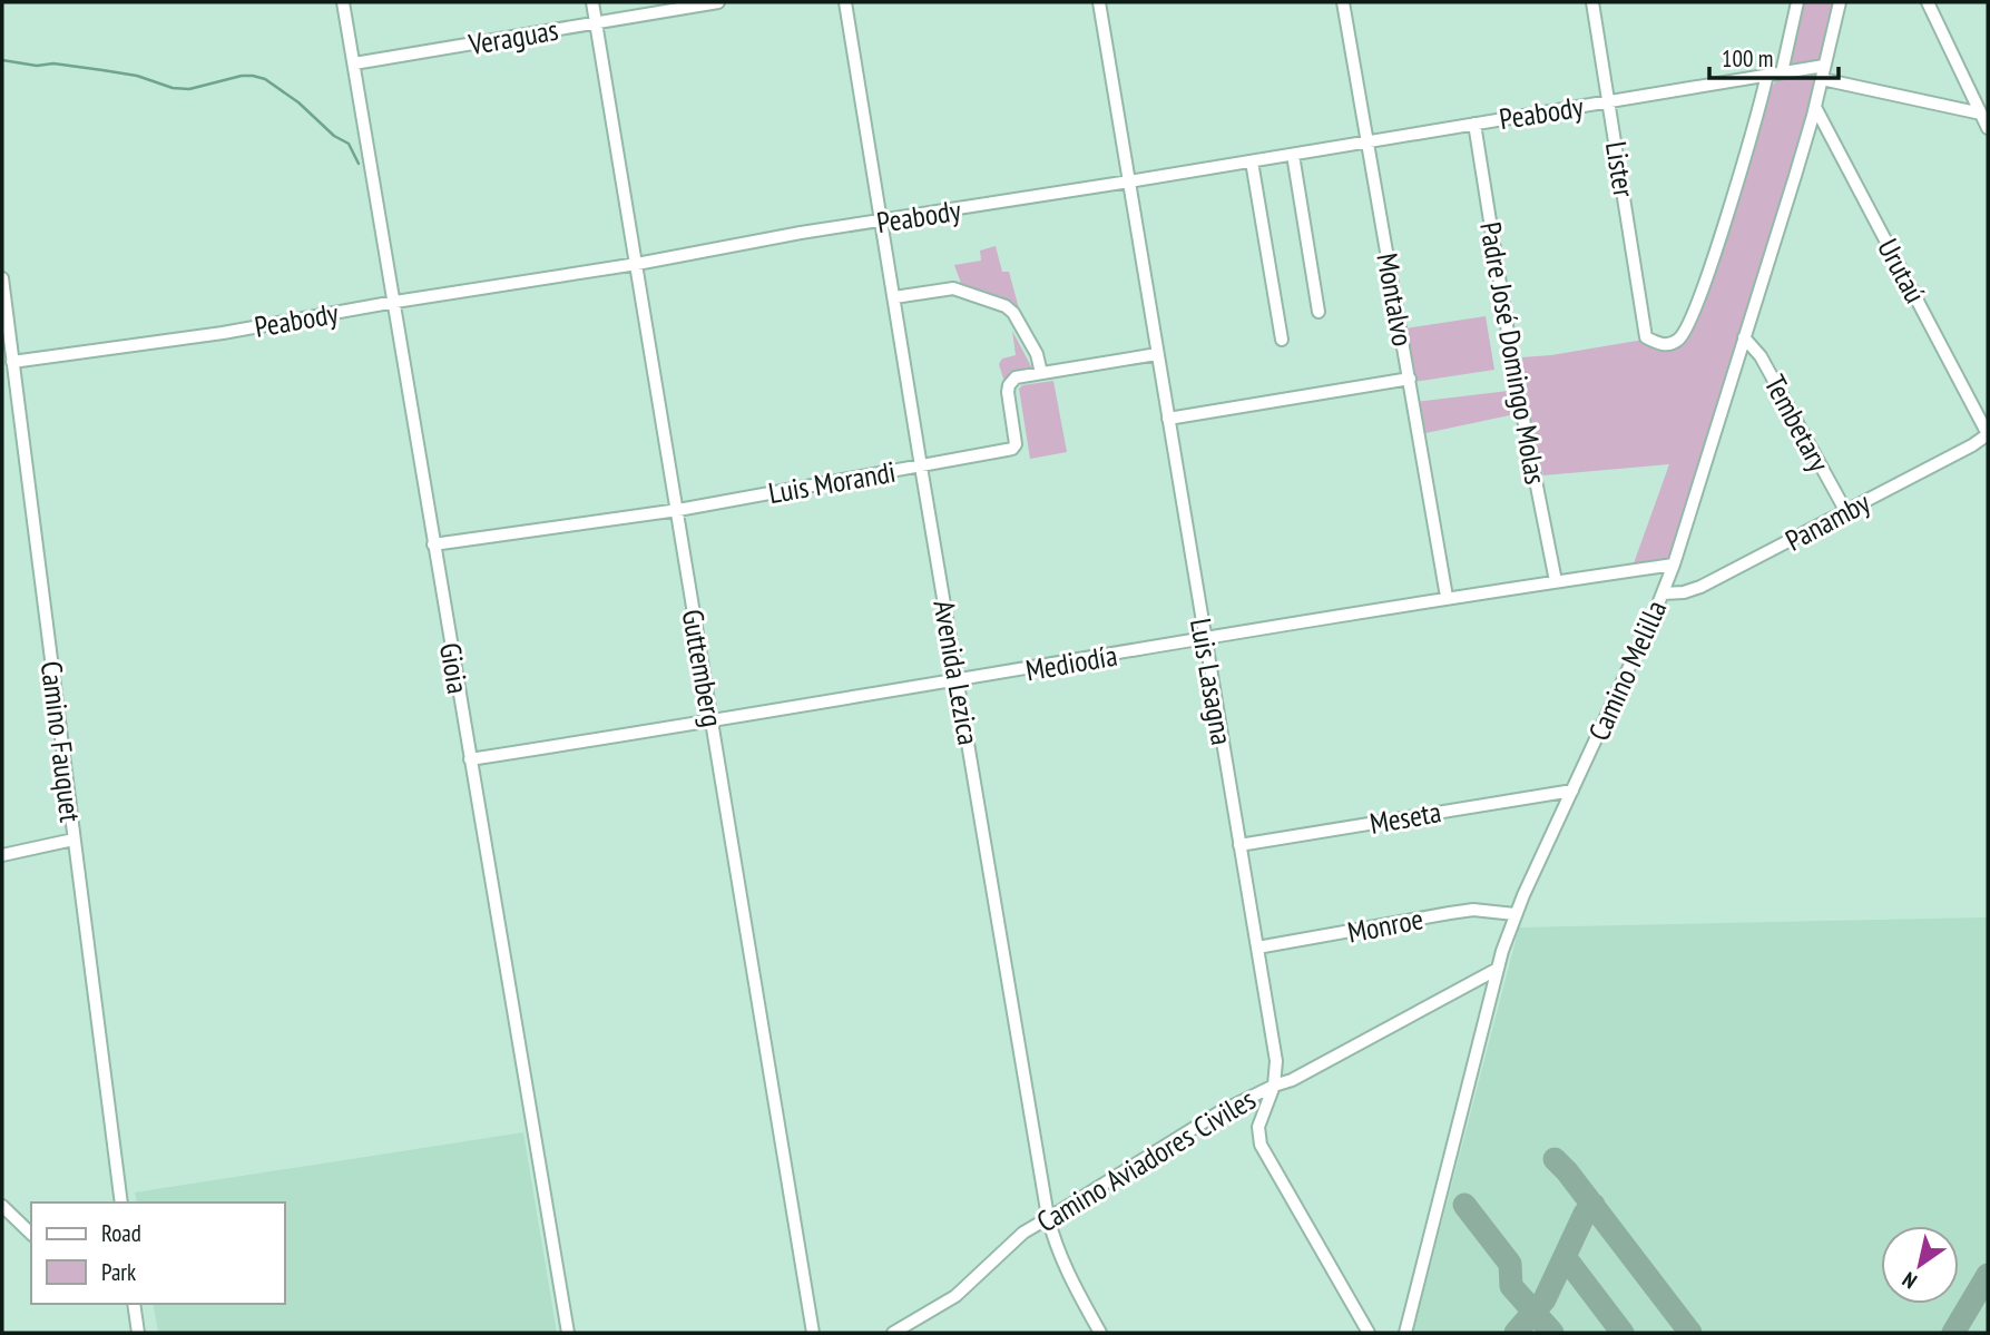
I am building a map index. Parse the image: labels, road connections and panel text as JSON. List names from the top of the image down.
{
  "streets": {
    "street": [
      "Veraguas",
      "Peabody",
      "Lister",
      "Urutaú",
      "Montalvo",
      "Padre José Domingo Molas",
      "Tembetary",
      "Luis Morandi",
      "Panamby",
      "Mediodía",
      "Gioia",
      "Guttemberg",
      "Camino Melilla",
      "Avenida Lezica",
      "Luis Lasagna",
      "Camino Fauquet",
      "Meseta",
      "Monroe",
      "Camino Aviadores Civiles"
    ]
  },
  "crossings": [
    ["Veraguas", "Gioia"],
    ["Veraguas", "Guttemberg"],
    ["Peabody", "Lister"],
    ["Peabody", "Montalvo"],
    ["Peabody", "Padre José Domingo Molas"],
    ["Peabody", "Gioia"],
    ["Peabody", "Guttemberg"],
    ["Peabody", "Camino Melilla"],
    ["Peabody", "Avenida Lezica"],
    ["Peabody", "Luis Lasagna"],
    ["Peabody", "Camino Fauquet"],
    ["Urutaú", "Panamby"],
    ["Urutaú", "Camino Melilla"],
    ["Montalvo", "Mediodía"],
    ["Padre José Domingo Molas", "Mediodía"],
    ["Tembetary", "Panamby"],
    ["Tembetary", "Camino Melilla"],
    ["Luis Morandi", "Gioia"],
    ["Luis Morandi", "Guttemberg"],
    ["Luis Morandi", "Avenida Lezica"],
    ["Luis Morandi", "Luis Lasagna"],
    ["Panamby", "Camino Melilla"],
    ["Mediodía", "Gioia"],
    ["Mediodía", "Guttemberg"],
    ["Mediodía", "Camino Melilla"],
    ["Mediodía", "Avenida Lezica"],
    ["Mediodía", "Luis Lasagna"],
    ["Camino Melilla", "Meseta"],
    ["Camino Melilla", "Monroe"],
    ["Camino Melilla", "Camino Aviadores Civiles"],
    ["Avenida Lezica", "Camino Aviadores Civiles"],
    ["Luis Lasagna", "Meseta"],
    ["Luis Lasagna", "Monroe"],
    ["Luis Lasagna", "Camino Aviadores Civiles"]
  ],
  "legend": ["Road", "Park"],
  "scale_bar": "100 m",
  "north": "bottom left"
}
